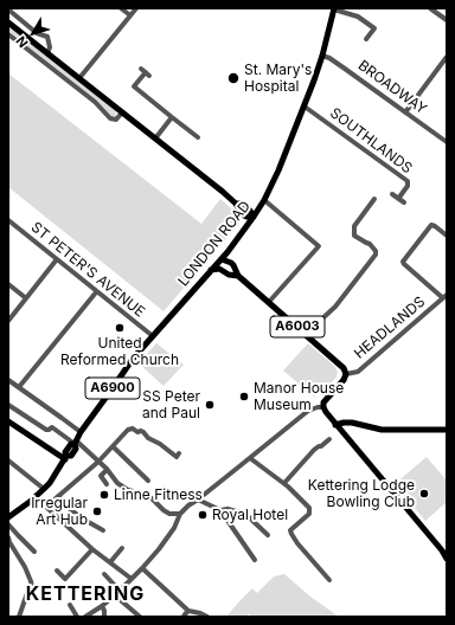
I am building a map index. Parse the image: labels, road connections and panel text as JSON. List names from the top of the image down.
{
  "streets": {
    "main road": ["LONDON ROAD", "A6003", "A6900"],
    "street": [
      "BROADWAY",
      "SOUTHLANDS",
      "ST PETER'S AVENUE",
      "HEADLANDS"
    ]
  },
  "crossings": [
    ["BROADWAY", "LONDON ROAD"],
    ["SOUTHLANDS", "LONDON ROAD"],
    ["LONDON ROAD", "ST PETER'S AVENUE"],
    ["LONDON ROAD", "A6003"],
    ["LONDON ROAD", "A6900"],
    ["A6003", "HEADLANDS"]
  ],
  "districts": ["KETTERING"],
  "places": [
    "St. Mary's Hospital",
    "United Reformed Church",
    "Manor House Museum",
    "SS Peter and Paul",
    "Kettering Lodge Bowling Club",
    "Linne Fitness",
    "Irregular Art Hub",
    "Royal Hotel"
  ],
  "north": "bottom left"
}
